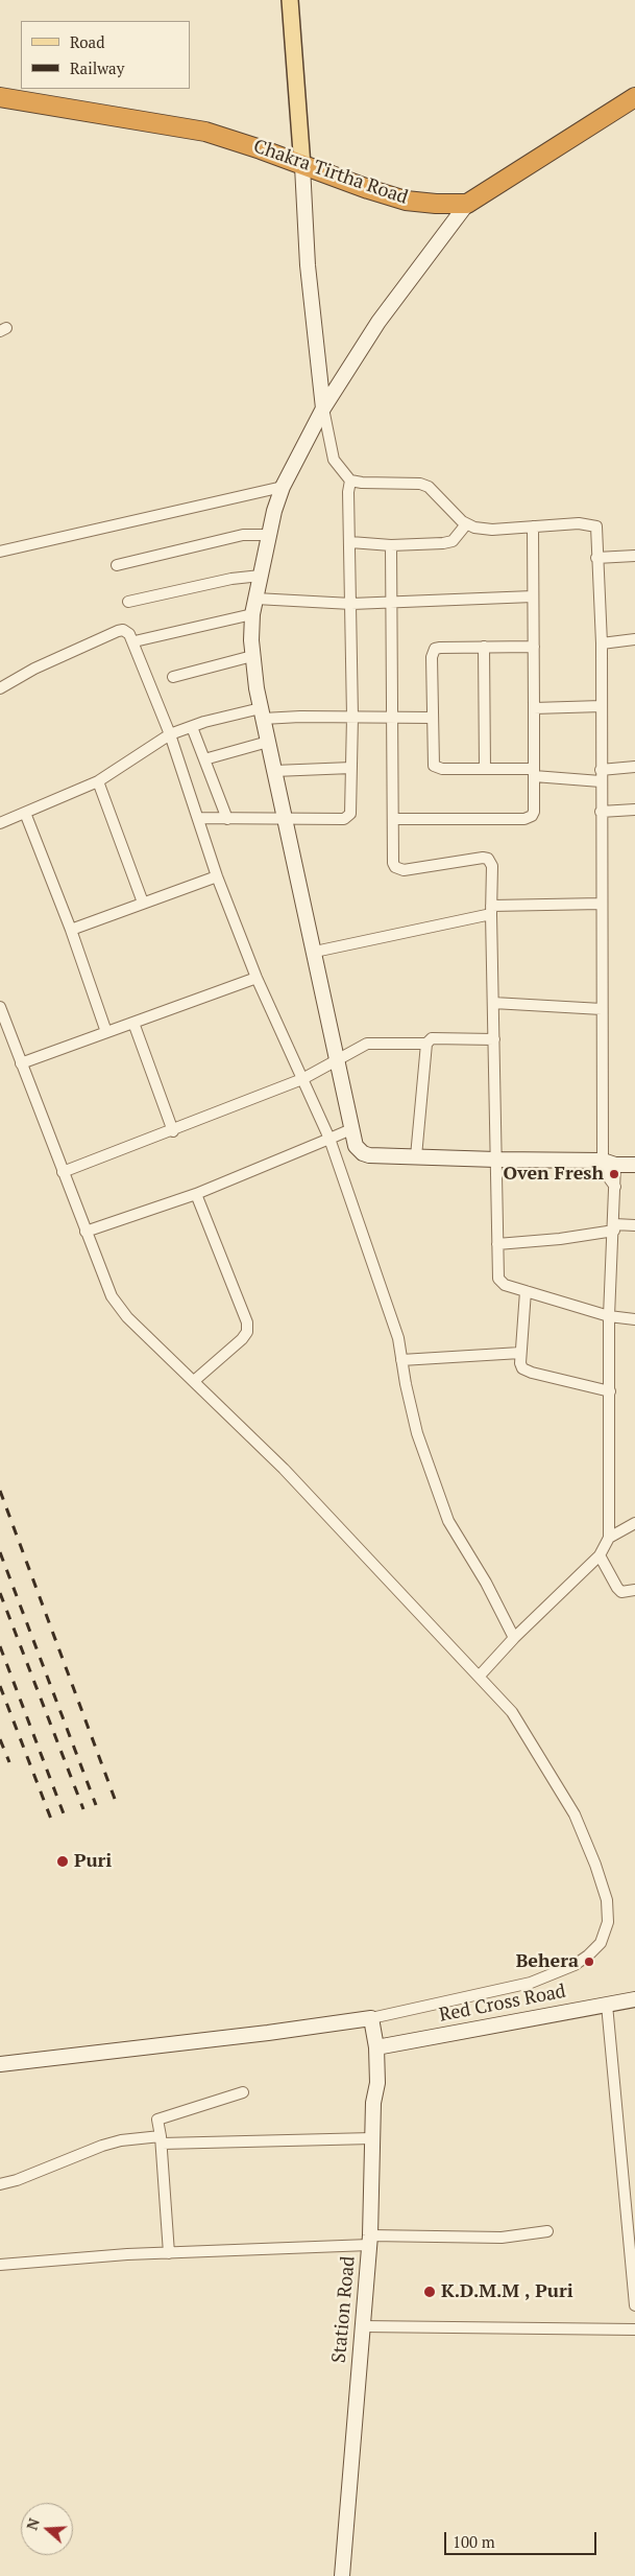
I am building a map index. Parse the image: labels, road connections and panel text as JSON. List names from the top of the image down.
{
  "streets": {
    "highway": ["Chakra Tirtha Road"],
    "main road": ["Red Cross Road", "Station Road"]
  },
  "crossings": [
    ["Red Cross Road", "Station Road"]
  ],
  "places": [
    "Oven Fresh",
    "Puri",
    "Behera",
    "K.D.M.M , Puri"
  ],
  "legend": ["Road", "Railway"],
  "scale_bar": "100 m",
  "north": "left"
}
